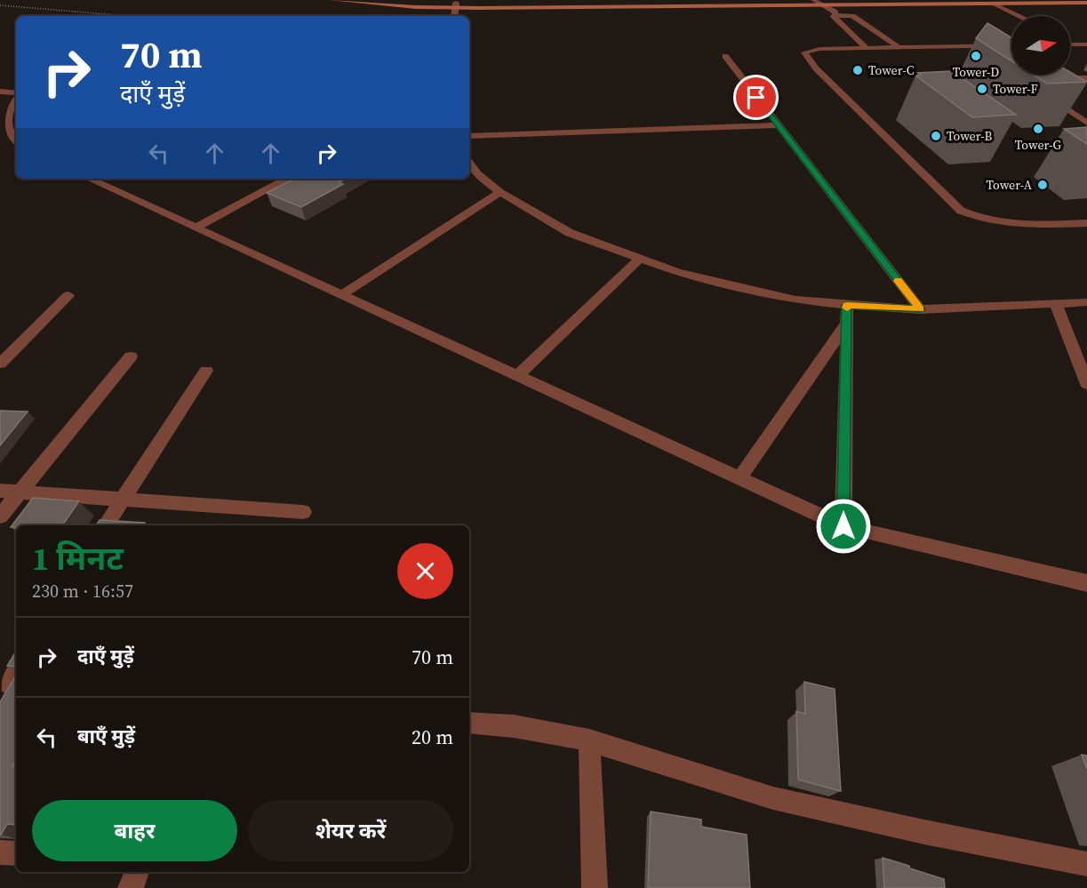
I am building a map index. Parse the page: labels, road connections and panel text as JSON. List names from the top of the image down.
{
  "places": [
    "Tower-D",
    "Tower-C",
    "Tower-F",
    "Tower-G",
    "Tower-B",
    "Tower-A"
  ],
  "north": "right",
  "page": {
    "turn": ["70 m", "दाएँ मुड़ें"],
    "heading": ["1 मिनट", "230 m · 16:57"],
    "list": [
      {
        "name": "दाएँ मुड़ें",
        "value": "70 m"
      },
      {
        "name": "बाएँ मुड़ें",
        "value": "20 m"
      }
    ],
    "buttons": ["बाहर", "शेयर करें"]
  }
}
